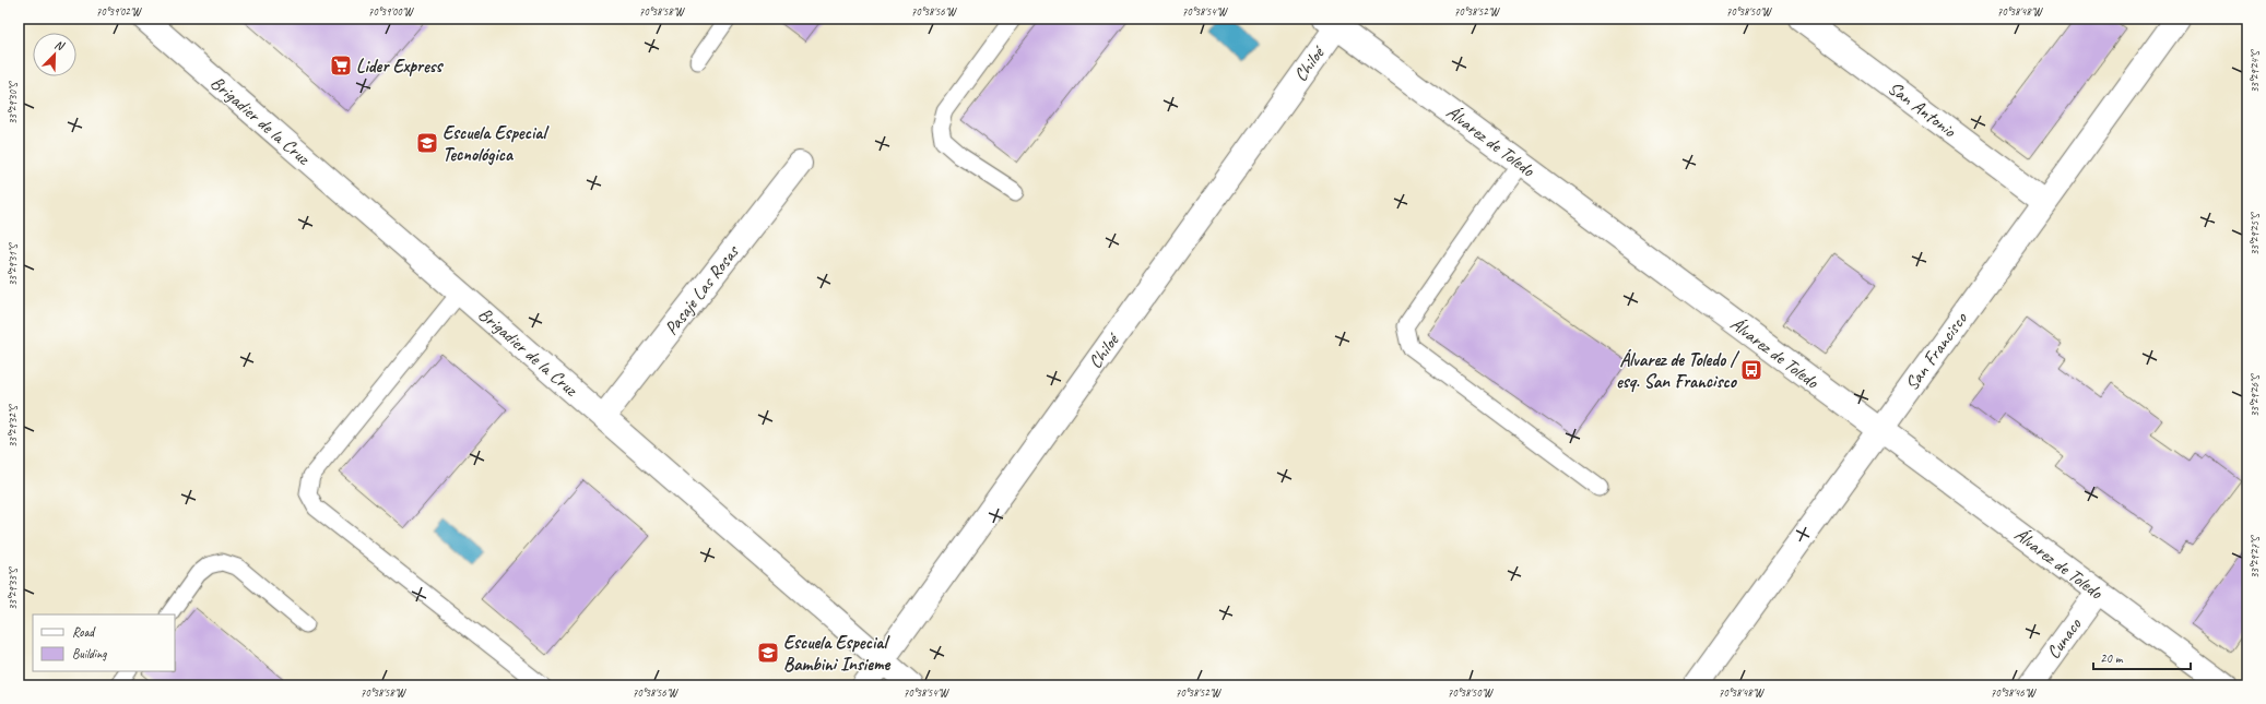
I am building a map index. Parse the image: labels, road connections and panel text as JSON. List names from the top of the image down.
{
  "streets": {
    "street": [
      "Chiloé",
      "San Antonio",
      "Brigadier de la Cruz",
      "Álvarez de Toledo",
      "Pasaje Las Rosas",
      "San Francisco",
      "Cunaco"
    ]
  },
  "crossings": [
    ["Chiloé", "Brigadier de la Cruz"],
    ["Chiloé", "Álvarez de Toledo"],
    ["San Antonio", "San Francisco"],
    ["Brigadier de la Cruz", "Pasaje Las Rosas"],
    ["Álvarez de Toledo", "San Francisco"],
    ["Álvarez de Toledo", "Cunaco"]
  ],
  "places": {
    "supermarket": ["Lider Express"],
    "school or university": ["Escuela Especial Tecnológica", "Escuela Especial Bambini Insieme"],
    "bus stop": ["Álvarez de Toledo / esq. San Francisco"]
  },
  "legend": ["Road", "Building"],
  "scale_bar": "20 m",
  "north": "top right",
  "coordinates": [
    "70°39'02\"W",
    "70°39'00\"W",
    "70°38'58\"W",
    "70°38'56\"W",
    "70°38'54\"W",
    "70°38'52\"W",
    "70°38'50\"W",
    "70°38'48\"W",
    "33°29'24\"S",
    "33°29'30\"S",
    "33°29'25\"S",
    "33°29'31\"S",
    "33°29'26\"S",
    "33°29'32\"S",
    "33°29'27\"S",
    "33°29'33\"S",
    "70°38'46\"W"
  ]
}
